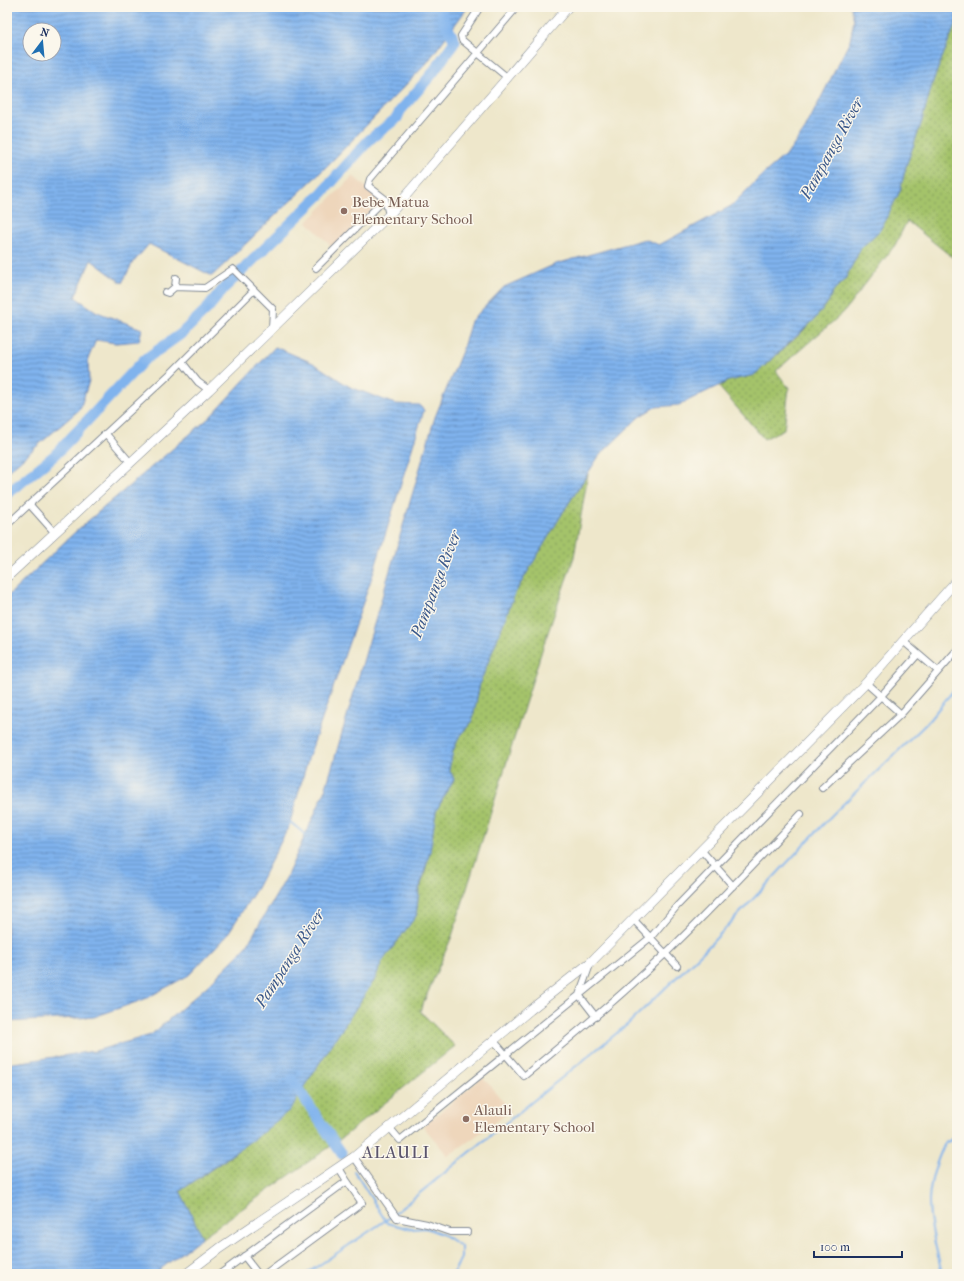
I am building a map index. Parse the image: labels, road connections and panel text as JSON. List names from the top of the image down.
{
  "districts": ["ALAULI"],
  "water": ["Pampanga River"],
  "places": ["Bebe Matua Elementary School", "Alauli Elementary School"],
  "scale_bar": "100 m",
  "north": "top"
}
